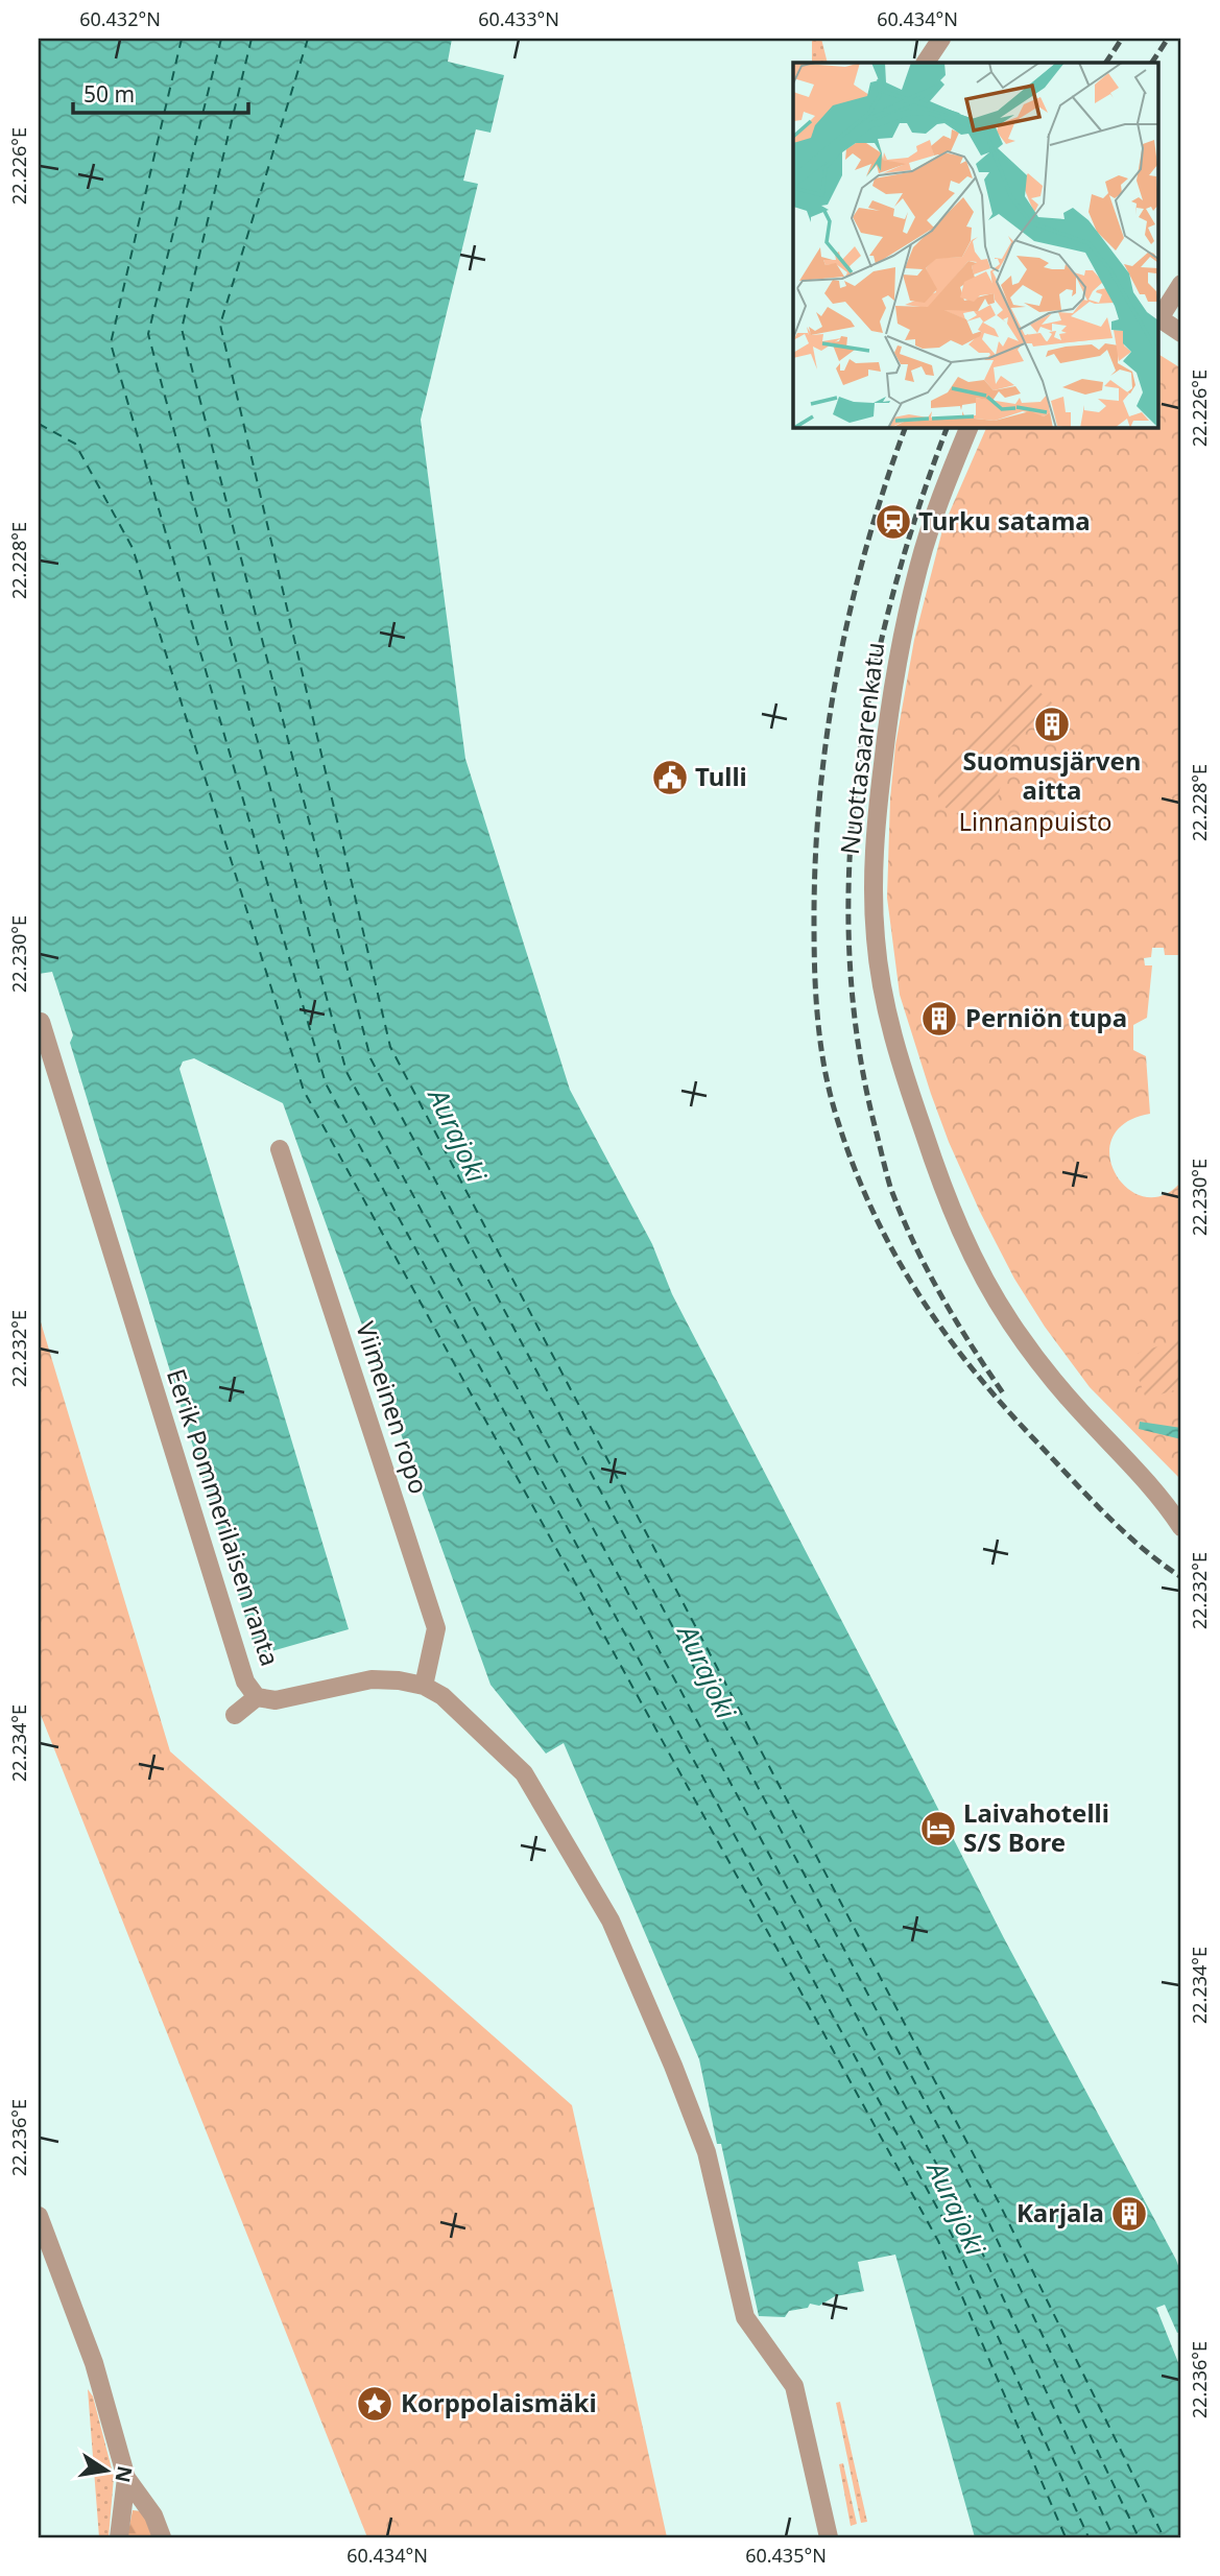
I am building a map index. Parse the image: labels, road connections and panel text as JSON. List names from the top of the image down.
{
  "streets": {
    "street": ["Nuottasaarenkatu", "Viimeinen ropo", "Eerik Pommerilaisen ranta"]
  },
  "crossings": [
    ["Viimeinen ropo", "Eerik Pommerilaisen ranta"]
  ],
  "water": ["Aurajoki"],
  "parks": ["Linnanpuisto"],
  "places": {
    "station": ["Turku satama"],
    "building": ["Suomusjärven aitta", "Perniön tupa", "Karjala"],
    "public building": ["Tulli"],
    "hotel": ["Laivahotelli S/S Bore"],
    "place": ["Korppolaismäki"]
  },
  "scale_bar": "50 m",
  "north": "right",
  "coordinates": [
    "60.432°N",
    "60.433°N",
    "60.434°N",
    "22.226°E",
    "22.228°E",
    "22.230°E",
    "22.232°E",
    "22.234°E",
    "22.236°E",
    "60.435°N"
  ]
}
